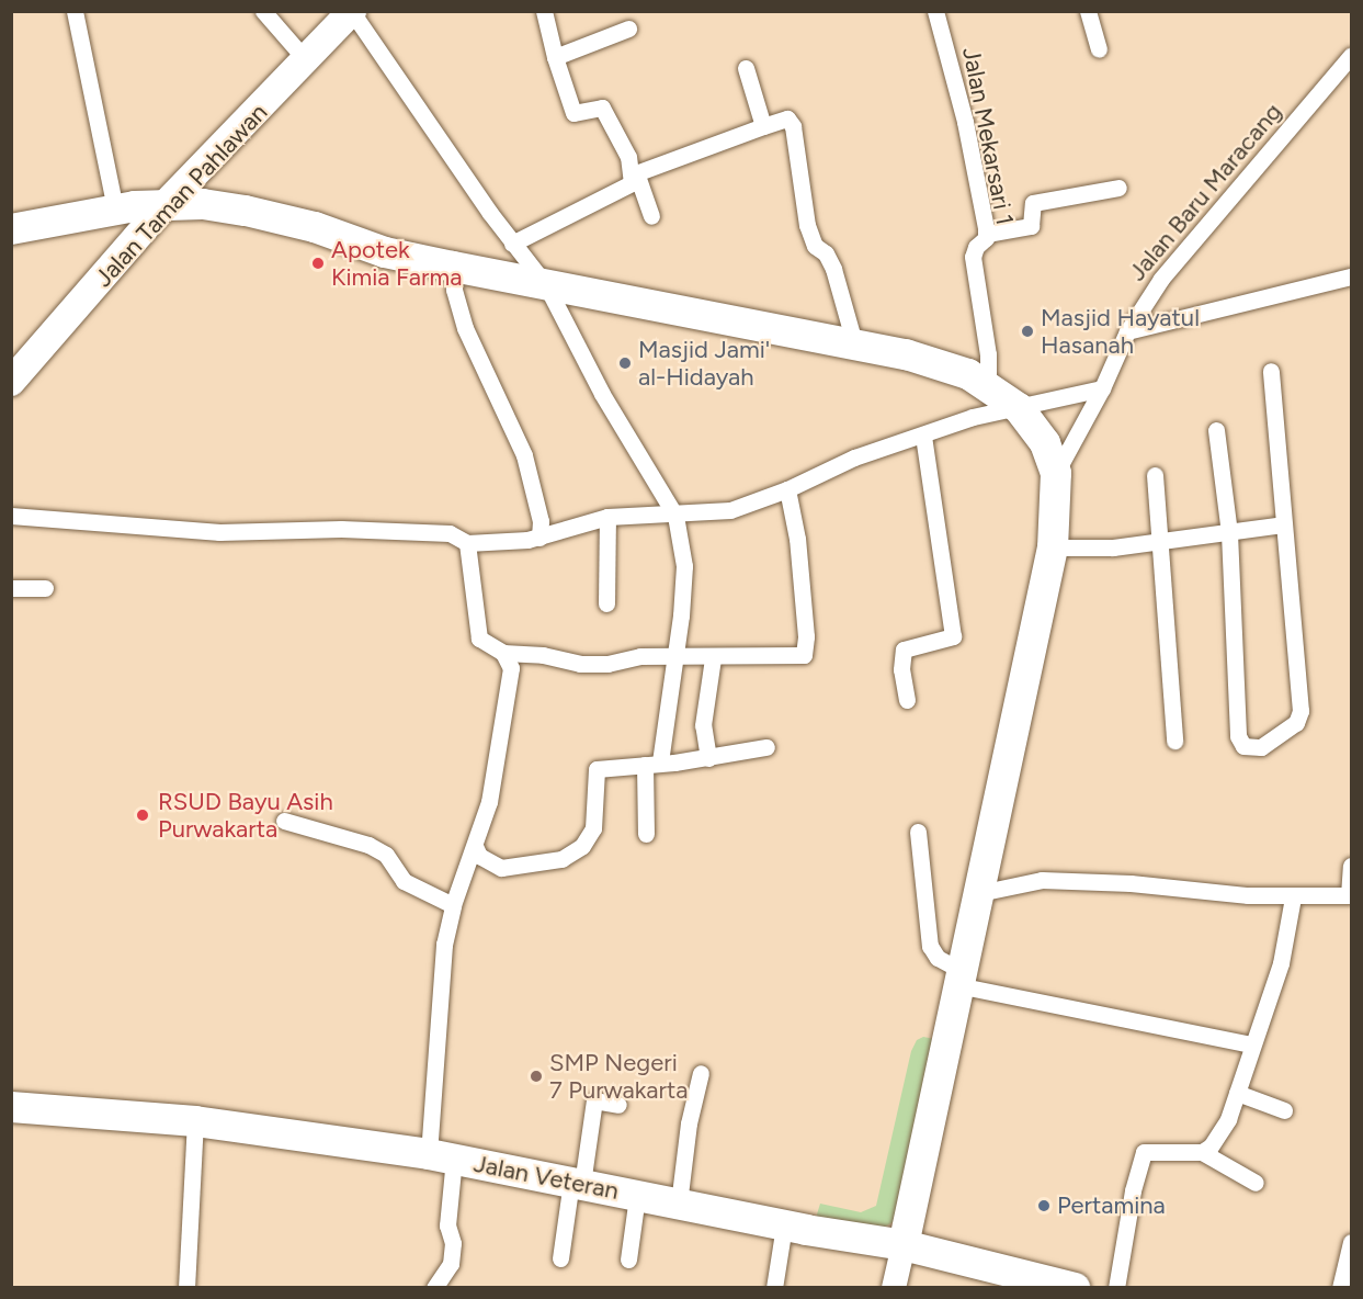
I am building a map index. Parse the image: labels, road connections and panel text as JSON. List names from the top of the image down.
{
  "streets": {
    "highway": ["Jalan Veteran"],
    "main road": ["Jalan Taman Pahlawan"],
    "street": ["Jalan Mekarsari 1", "Jalan Baru Maracang"]
  },
  "places": [
    "Apotek Kimia Farma",
    "Masjid Hayatul Hasanah",
    "Masjid Jami' al-Hidayah",
    "RSUD Bayu Asih Purwakarta",
    "SMP Negeri 7 Purwakarta",
    "Pertamina"
  ]
}
